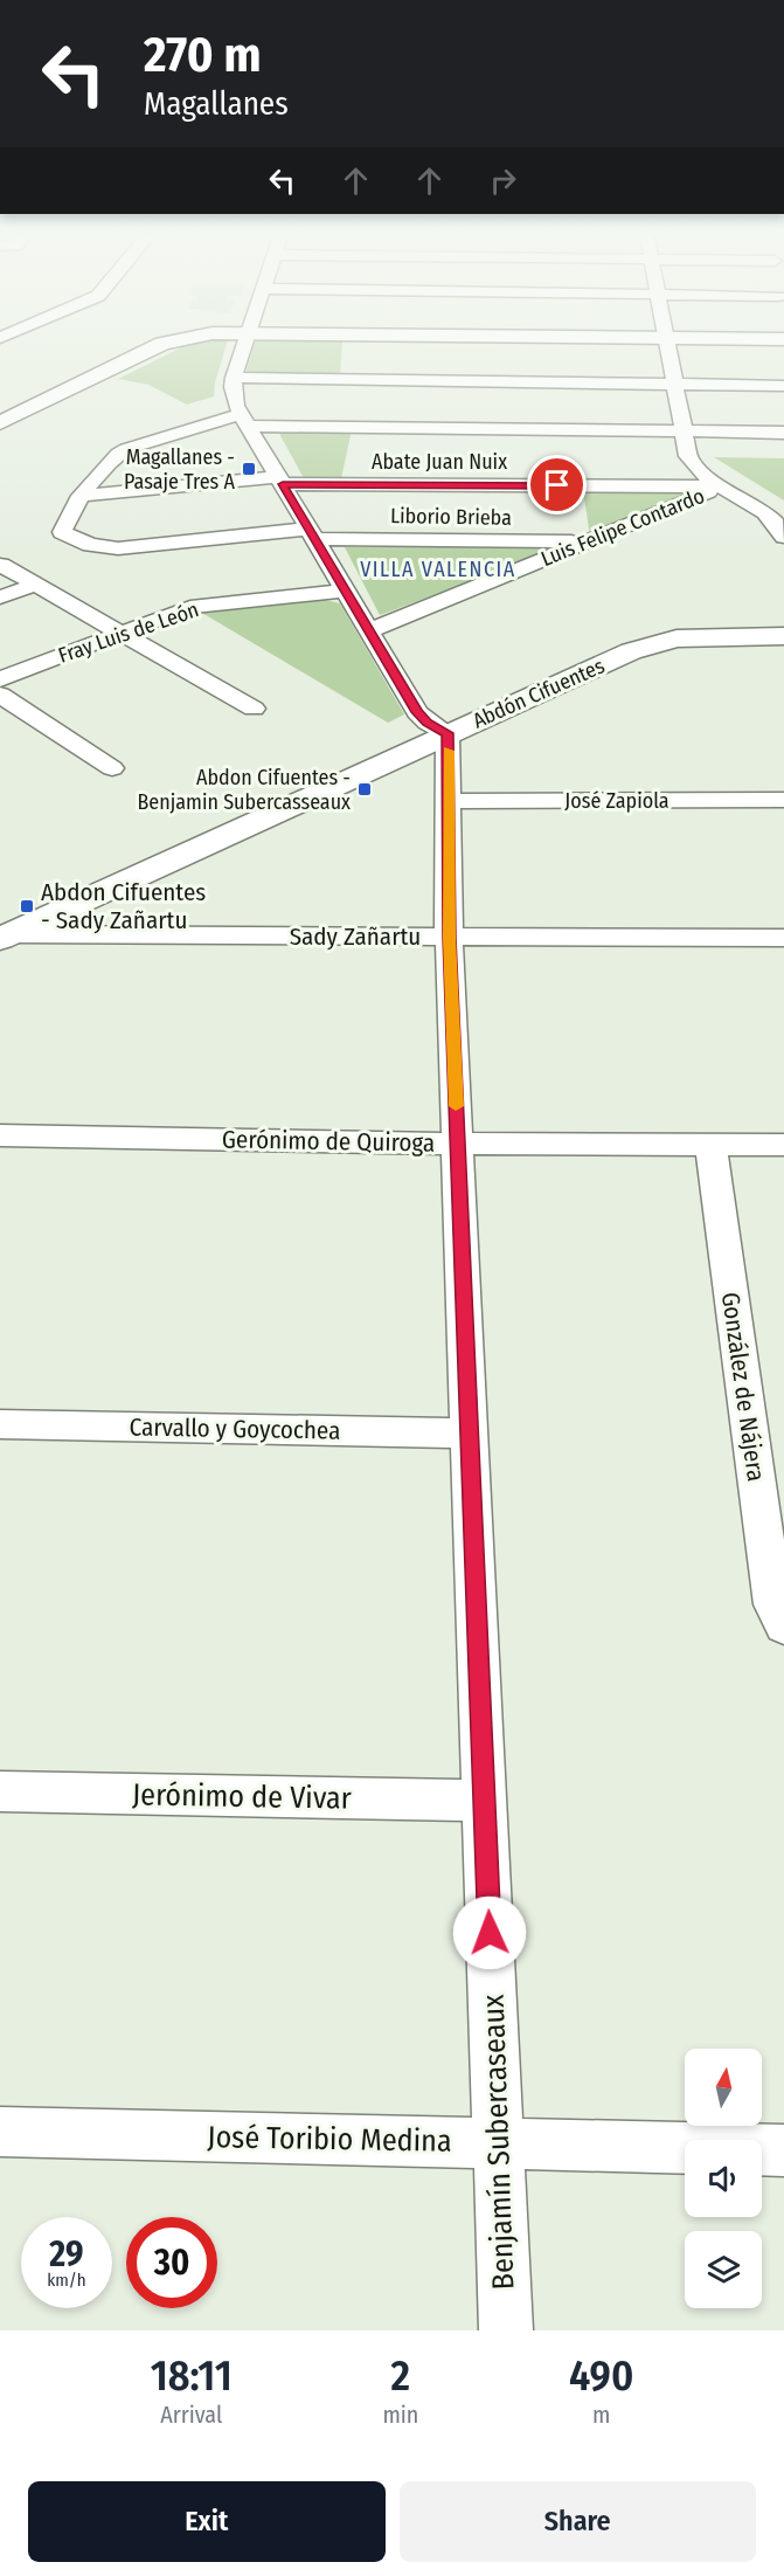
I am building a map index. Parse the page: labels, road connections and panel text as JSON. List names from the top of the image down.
{
  "streets": {
    "street": [
      "Abate Juan Nuix",
      "Liborio Brieba",
      "Luis Felipe Contardo",
      "Fray Luis de León",
      "Abdón Cifuentes",
      "José Zapiola",
      "Sady Zañartu",
      "Gerónimo de Quiroga",
      "González de Nájera",
      "Carvallo y Goycochea",
      "Jerónimo de Vivar",
      "José Toribio Medina",
      "Benjamín Subercaseaux"
    ]
  },
  "crossings": [
    ["Abate Juan Nuix", "Liborio Brieba"],
    ["Abate Juan Nuix", "Luis Felipe Contardo"],
    ["Liborio Brieba", "Luis Felipe Contardo"],
    ["Abdón Cifuentes", "Sady Zañartu"],
    ["Abdón Cifuentes", "Benjamín Subercaseaux"],
    ["José Zapiola", "Benjamín Subercaseaux"],
    ["Sady Zañartu", "Benjamín Subercaseaux"],
    ["Gerónimo de Quiroga", "González de Nájera"],
    ["Gerónimo de Quiroga", "Benjamín Subercaseaux"],
    ["Carvallo y Goycochea", "Benjamín Subercaseaux"],
    ["Jerónimo de Vivar", "Benjamín Subercaseaux"],
    ["José Toribio Medina", "Benjamín Subercaseaux"]
  ],
  "districts": ["VILLA VALENCIA"],
  "places": {
    "transit": ["Magallanes - Pasaje Tres A", "Abdon Cifuentes - Benjamin Subercasseaux", "Abdon Cifuentes - Sady Zañartu"]
  },
  "north": "top",
  "page": {
    "turn": ["270 m", "Magallanes"],
    "speed": "29 km/h",
    "limit": "30",
    "eta": [
      "18:11",
      "Arrival",
      "2",
      "min",
      "490",
      "m"
    ],
    "buttons": ["Exit", "Share"]
  }
}
